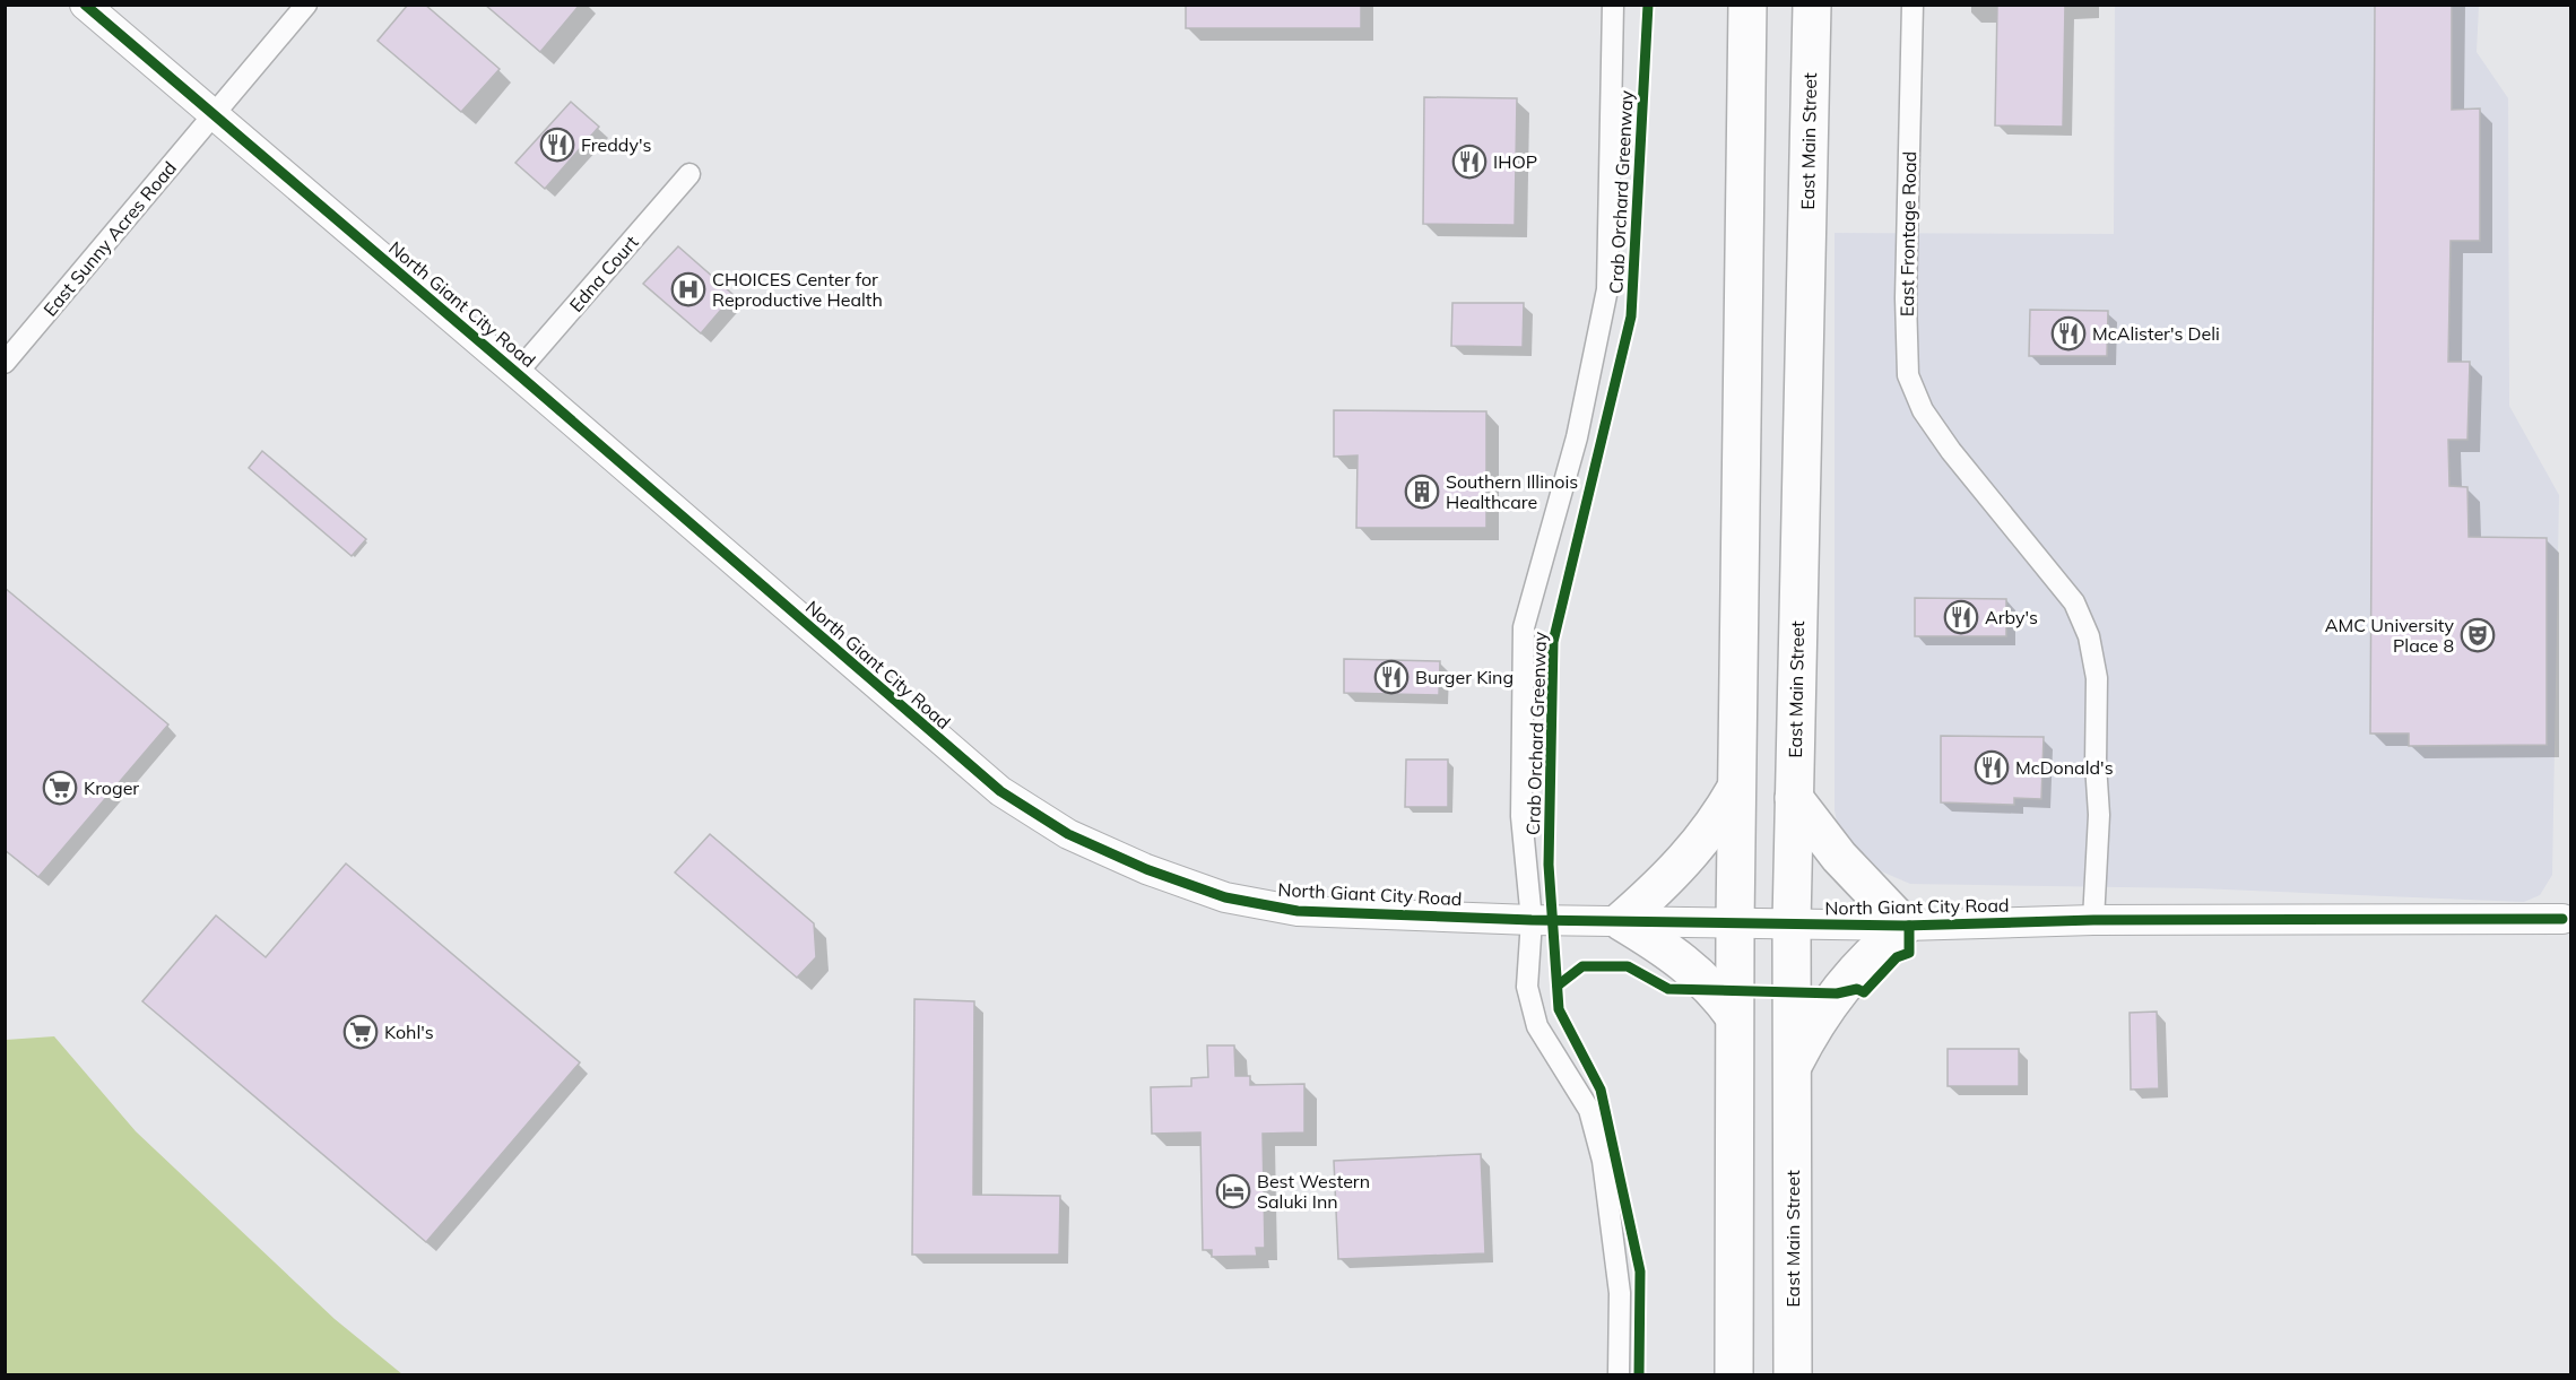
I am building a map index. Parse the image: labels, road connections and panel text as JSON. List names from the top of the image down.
{
  "streets": {
    "highway": ["East Main Street"],
    "street": [
      "East Frontage Road",
      "East Sunny Acres Road",
      "Edna Court",
      "North Giant City Road"
    ],
    "cycle path": ["Crab Orchard Greenway"]
  },
  "crossings": [
    ["East Main Street", "North Giant City Road"],
    ["East Frontage Road", "North Giant City Road"],
    ["East Sunny Acres Road", "North Giant City Road"],
    ["Edna Court", "North Giant City Road"]
  ],
  "places": {
    "restaurant": [
      "Freddy's",
      "IHOP",
      "McAlister's Deli",
      "Arby's",
      "Burger King",
      "McDonald's"
    ],
    "hospital": ["CHOICES Center for Reproductive Health"],
    "building": ["Southern Illinois Healthcare"],
    "theatre": ["AMC University Place 8"],
    "supermarket": ["Kroger", "Kohl's"],
    "hotel": ["Best Western Saluki Inn"]
  }
}
